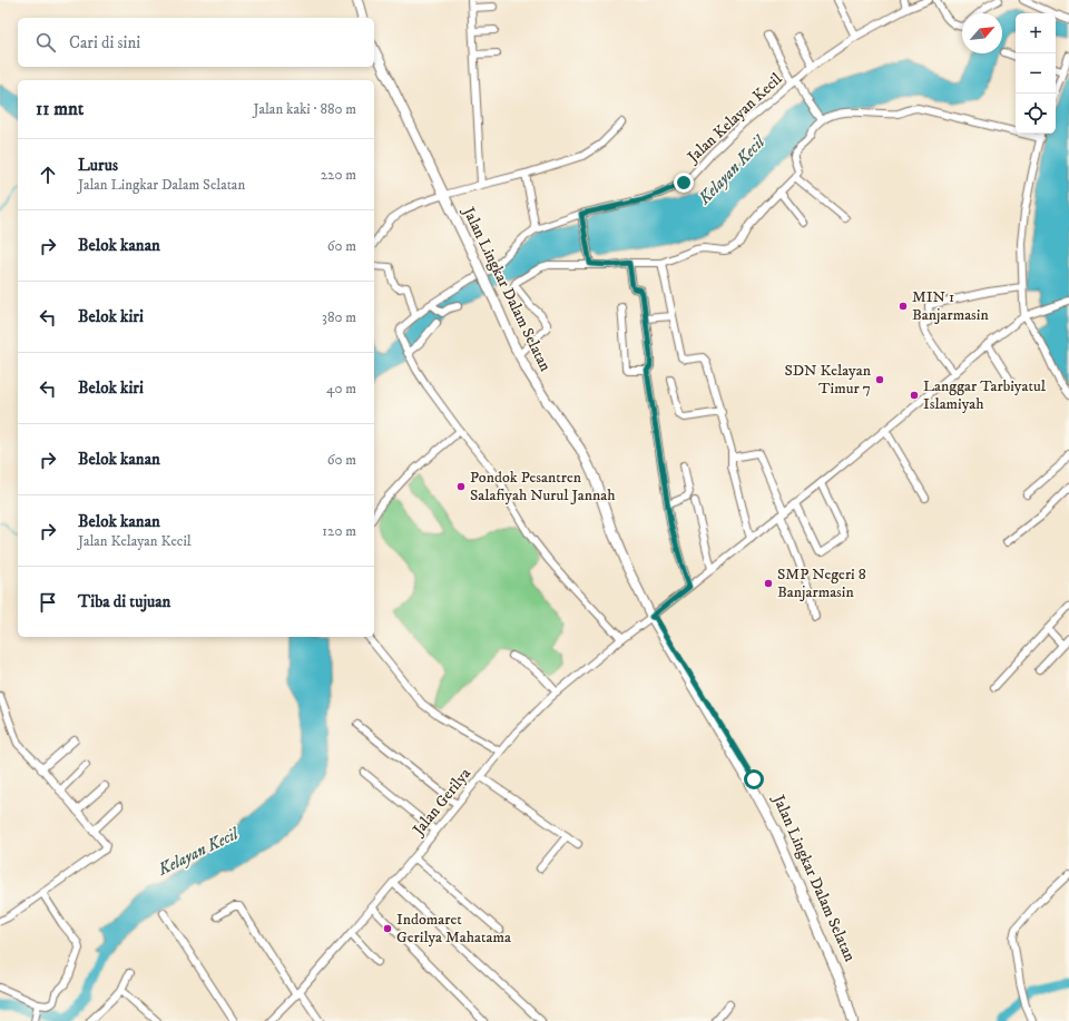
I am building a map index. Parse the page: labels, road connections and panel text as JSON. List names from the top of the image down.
{
  "streets": {
    "main road": ["Jalan Lingkar Dalam Selatan"],
    "street": ["Jalan Kelayan Kecil", "Jalan Gerilya"]
  },
  "crossings": [
    ["Jalan Lingkar Dalam Selatan", "Jalan Gerilya"]
  ],
  "water": ["Kelayan Kecil"],
  "places": [
    "MIN 1 Banjarmasin",
    "SDN Kelayan Timur 7",
    "Langgar Tarbiyatul Islamiyah",
    "Pondok Pesantren Salafiyah Nurul Jannah",
    "SMP Negeri 8 Banjarmasin",
    "Indomaret Gerilya Mahatama"
  ],
  "north": "top right",
  "page": {
    "map_buttons": ["+", "−"],
    "search": "Cari di sini",
    "heading": ["11 mnt", "Jalan kaki · 880 m"],
    "list": [
      ["Lurus", "Jalan Lingkar Dalam Selatan", "220 m"],
      ["Belok kanan", "60 m"],
      ["Belok kiri", "380 m"],
      ["Belok kiri", "40 m"],
      ["Belok kanan", "60 m"],
      ["Belok kanan", "Jalan Kelayan Kecil", "120 m"],
      "Tiba di tujuan"
    ]
  }
}
